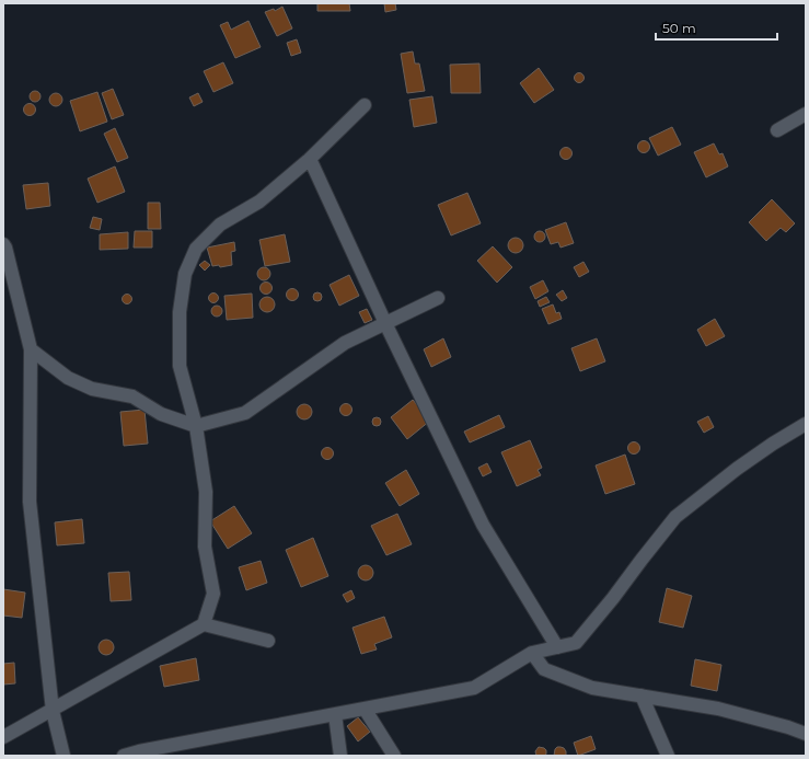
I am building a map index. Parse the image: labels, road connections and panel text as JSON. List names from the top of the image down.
{
  "scale_bar": "50 m"
}
